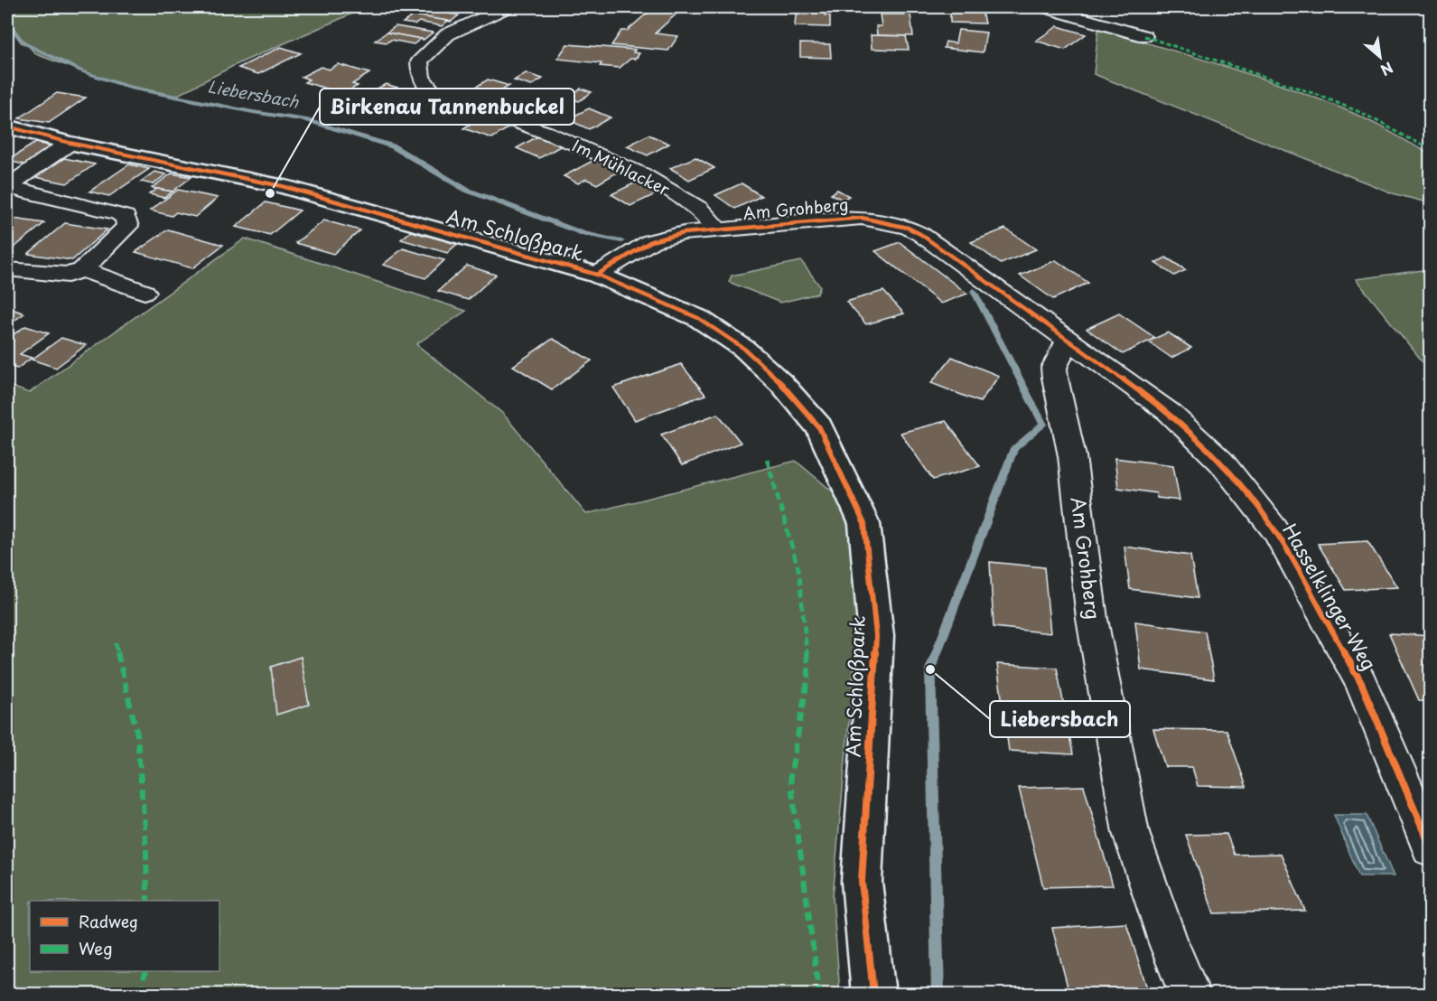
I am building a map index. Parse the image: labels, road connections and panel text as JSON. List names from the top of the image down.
{
  "streets": {
    "street": [
      "Im Mühlacker",
      "Am Grohberg",
      "Am Schloßpark",
      "Hasselklinger Weg"
    ]
  },
  "crossings": [
    ["Im Mühlacker", "Am Grohberg"],
    ["Am Grohberg", "Am Schloßpark"],
    ["Am Grohberg", "Hasselklinger Weg"]
  ],
  "water": ["Liebersbach"],
  "places": ["Birkenau Tannenbuckel", "Liebersbach"],
  "legend": ["Radweg", "Weg"],
  "north": "bottom right"
}
